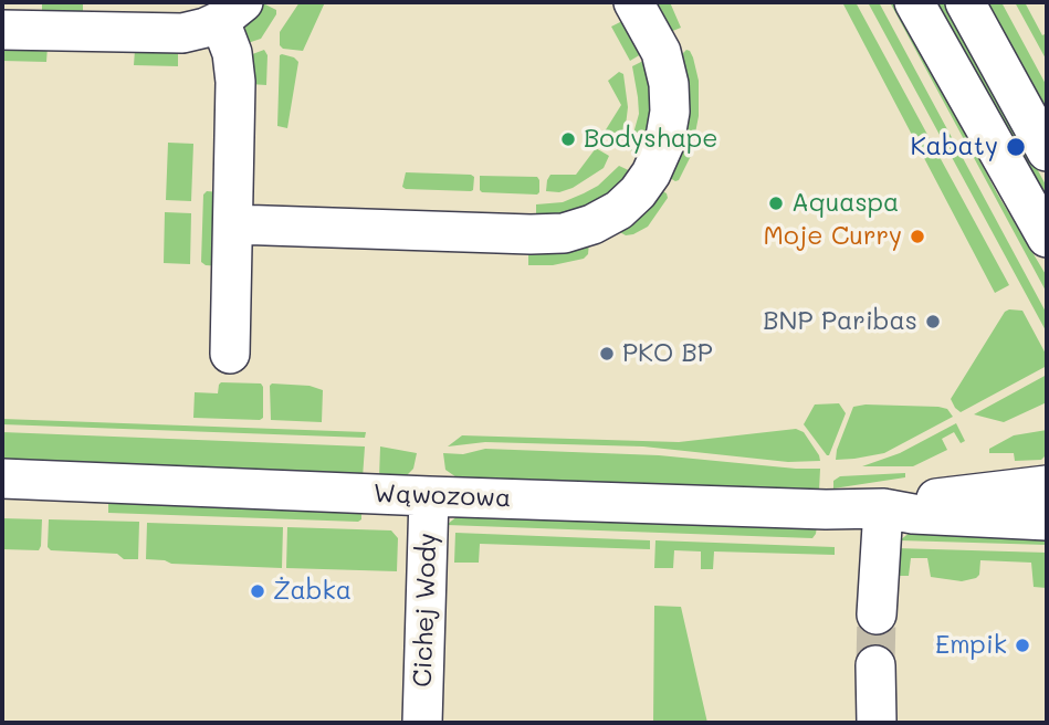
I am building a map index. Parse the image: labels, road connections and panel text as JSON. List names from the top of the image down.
{
  "streets": {
    "street": ["Wąwozowa", "Cichej Wody"]
  },
  "crossings": [
    ["Wąwozowa", "Cichej Wody"]
  ],
  "places": [
    "Bodyshape",
    "Kabaty",
    "Aquaspa",
    "Moje Curry",
    "BNP Paribas",
    "PKO BP",
    "Żabka",
    "Empik"
  ]
}
